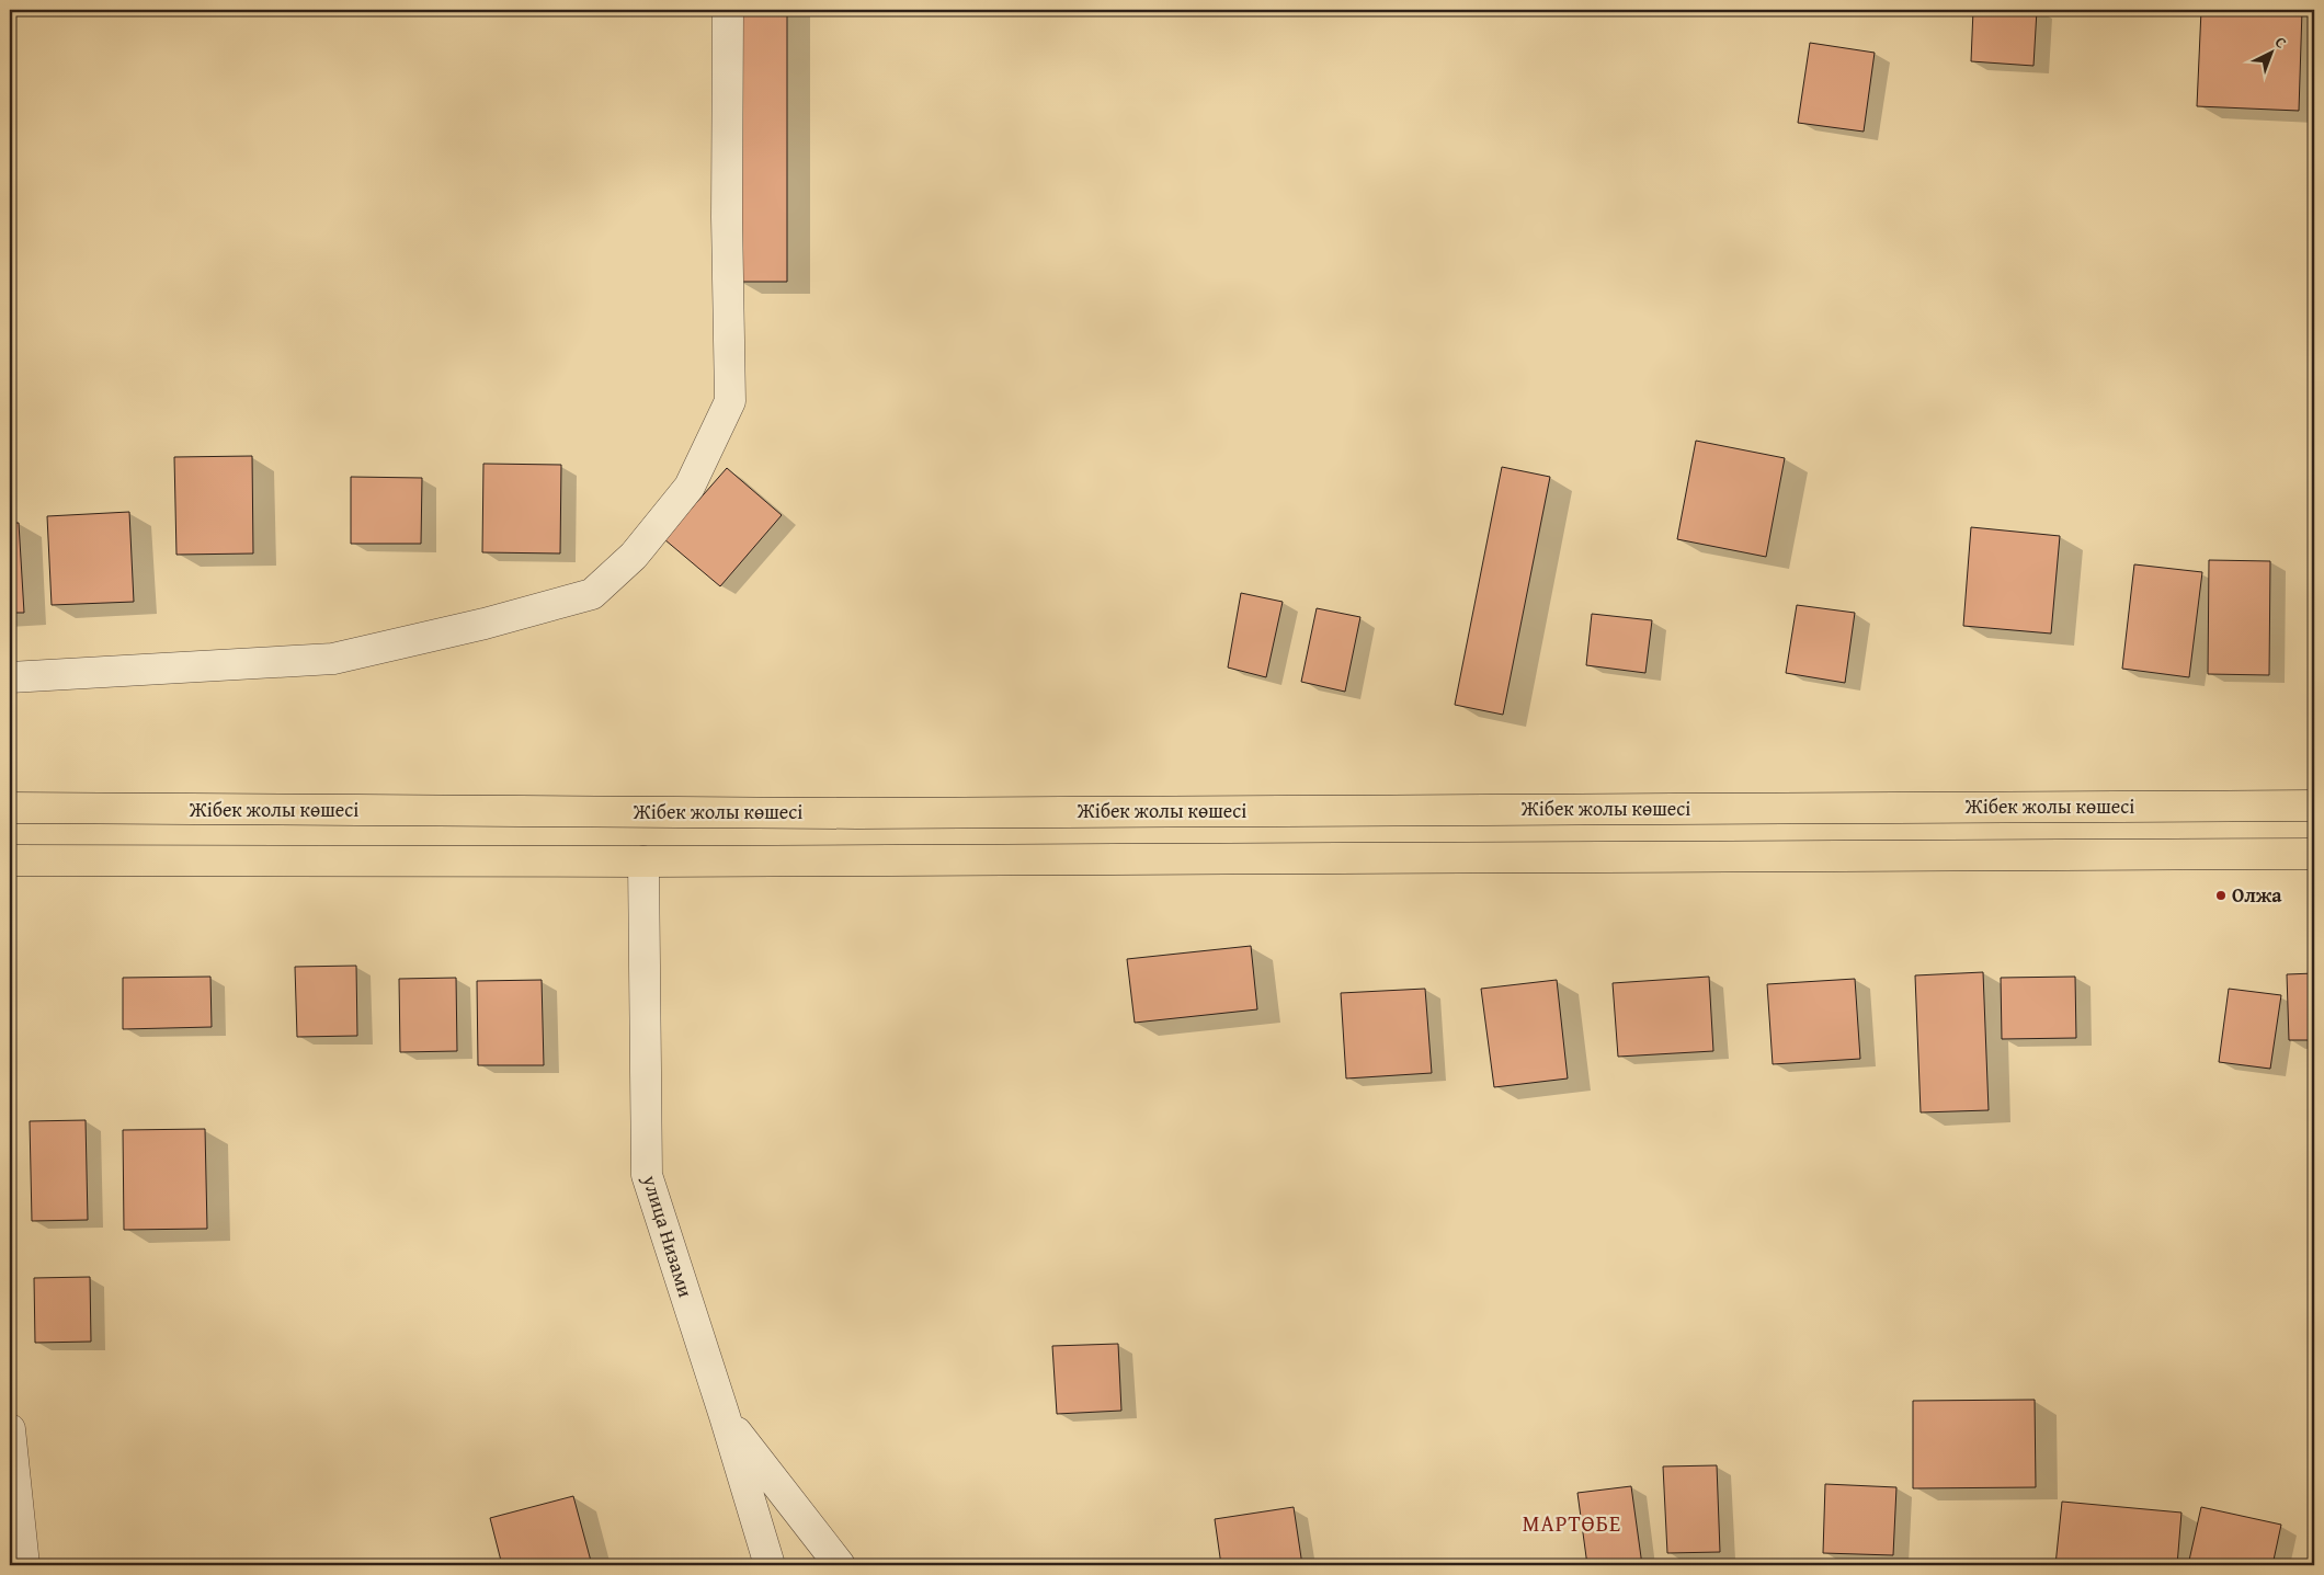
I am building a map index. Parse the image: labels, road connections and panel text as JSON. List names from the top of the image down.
{
  "streets": {
    "main road": ["Жібек жолы көшесі"],
    "street": ["улица Низами"]
  },
  "districts": ["МАРТӨБЕ"],
  "places": ["Олжа"],
  "north": "top right"
}
